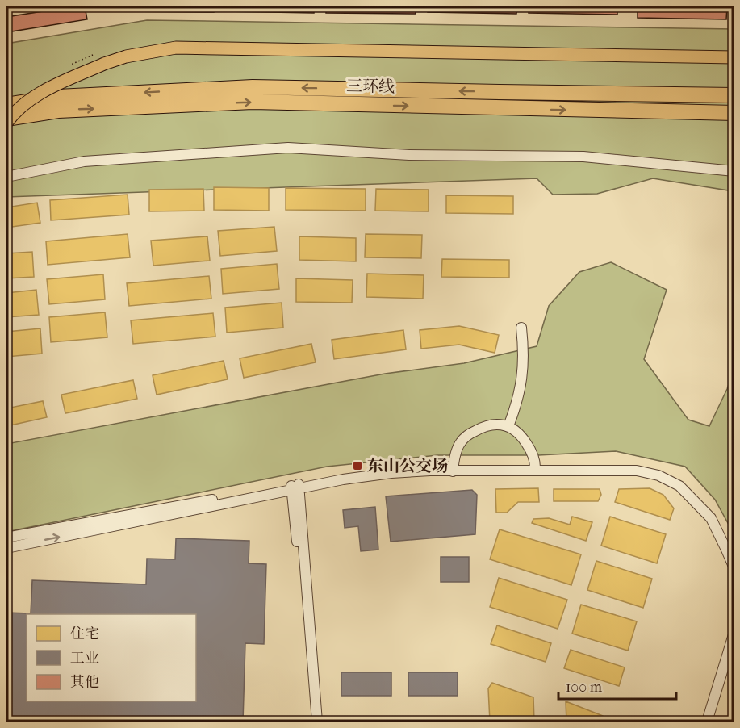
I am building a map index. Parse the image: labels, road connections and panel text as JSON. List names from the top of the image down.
{
  "streets": {
    "highway": ["三环线"]
  },
  "places": {
    "transit": ["东山公交场"]
  },
  "legend": ["住宅", "工业", "其他"],
  "scale_bar": "100 m"
}
